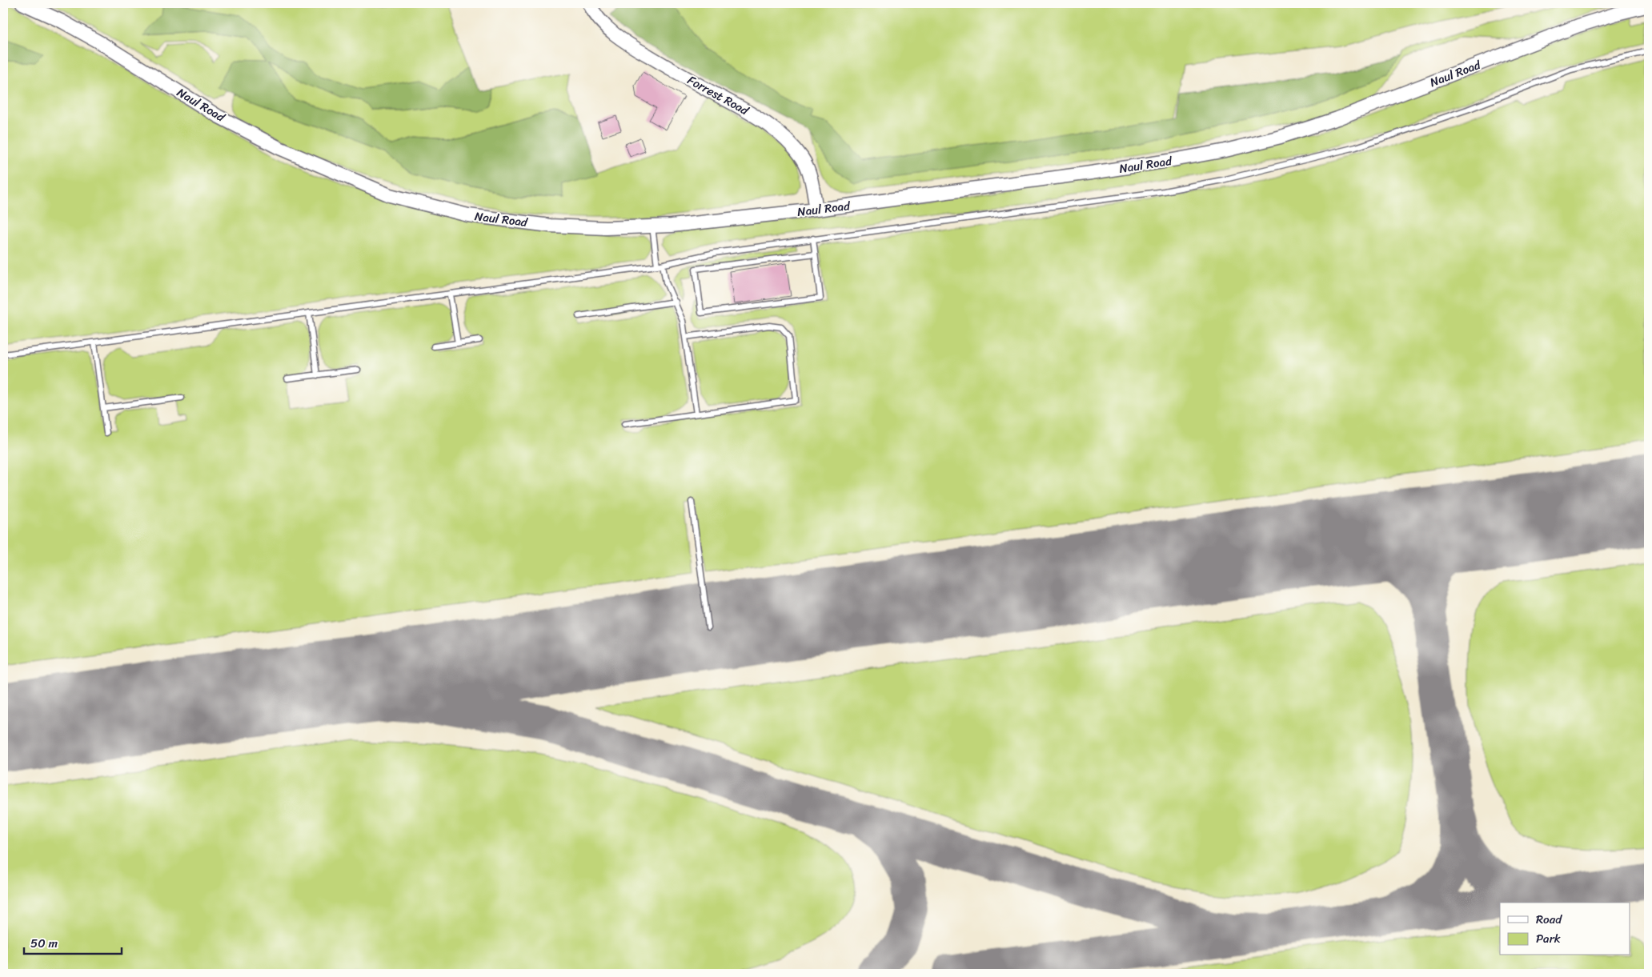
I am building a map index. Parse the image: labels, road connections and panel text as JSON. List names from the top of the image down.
{
  "streets": {
    "street": ["Naul Road", "Forrest Road"]
  },
  "crossings": [
    ["Naul Road", "Forrest Road"]
  ],
  "legend": ["Road", "Park"],
  "scale_bar": "50 m"
}
